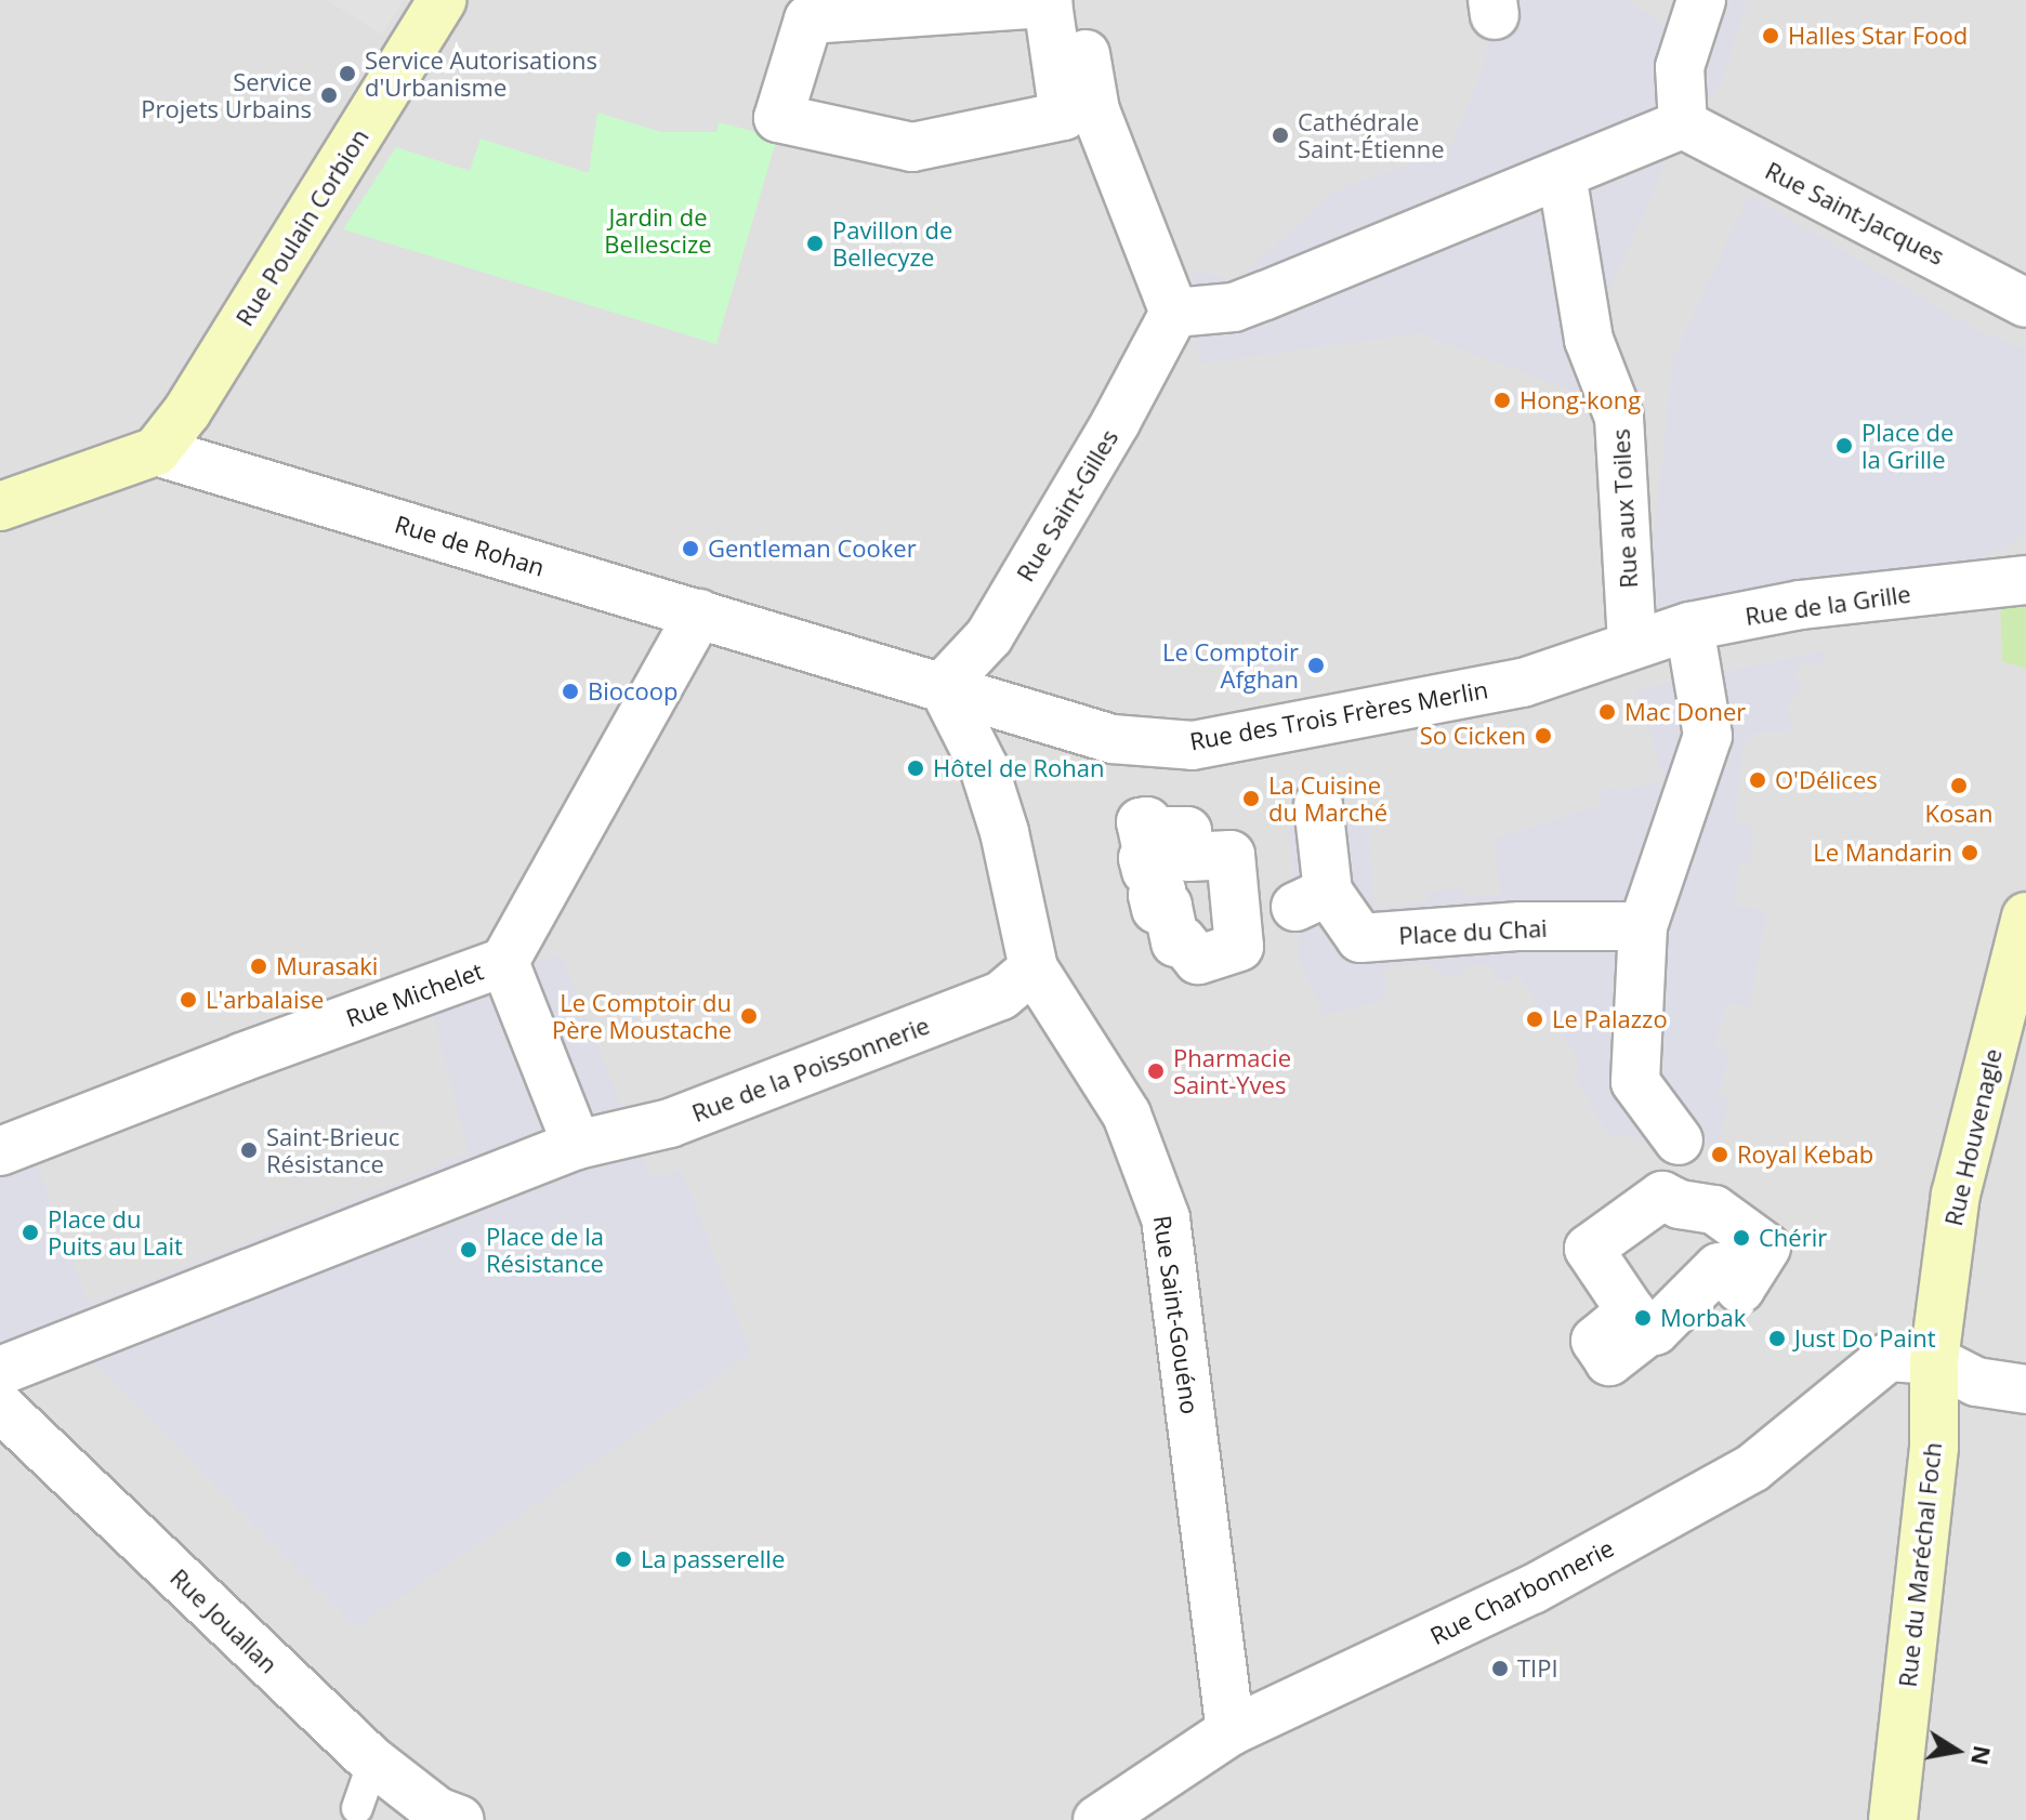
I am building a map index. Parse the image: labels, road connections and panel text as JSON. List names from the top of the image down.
{
  "streets": {
    "street": [
      "Rue Saint-Jacques",
      "Rue Poulain Corbion",
      "Rue Saint-Gilles",
      "Rue aux Toiles",
      "Rue de Rohan",
      "Rue de la Grille",
      "Rue des Trois Frères Merlin",
      "Place du Chai",
      "Rue Michelet",
      "Rue de la Poissonnerie",
      "Rue Houvenagle",
      "Rue Saint-Gouéno",
      "Rue du Maréchal Foch",
      "Rue Charbonnerie",
      "Rue Jouallan"
    ]
  },
  "crossings": [
    ["Rue Poulain Corbion", "Rue de Rohan"],
    ["Rue Saint-Gilles", "Rue de Rohan"],
    ["Rue Saint-Gilles", "Rue des Trois Frères Merlin"],
    ["Rue Saint-Gilles", "Rue Saint-Gouéno"],
    ["Rue aux Toiles", "Rue de la Grille"],
    ["Rue aux Toiles", "Rue des Trois Frères Merlin"],
    ["Rue de Rohan", "Rue des Trois Frères Merlin"],
    ["Rue de Rohan", "Rue Michelet"],
    ["Rue de Rohan", "Rue Saint-Gouéno"],
    ["Rue de la Grille", "Rue des Trois Frères Merlin"],
    ["Rue des Trois Frères Merlin", "Rue Saint-Gouéno"],
    ["Rue de la Poissonnerie", "Rue Saint-Gouéno"],
    ["Rue Houvenagle", "Rue du Maréchal Foch"],
    ["Rue Houvenagle", "Rue Charbonnerie"],
    ["Rue Saint-Gouéno", "Rue Charbonnerie"],
    ["Rue du Maréchal Foch", "Rue Charbonnerie"]
  ],
  "parks": ["Jardin de Bellescize"],
  "places": [
    "Halles Star Food",
    "Service Autorisations d'Urbanisme",
    "Service Projets Urbains",
    "Cathédrale Saint-Étienne",
    "Pavillon de Bellecyze",
    "Hong-kong",
    "Place de la Grille",
    "Gentleman Cooker",
    "Le Comptoir Afghan",
    "Biocoop",
    "Mac Doner",
    "So Cicken",
    "Hôtel de Rohan",
    "O'Délices",
    "Kosan",
    "La Cuisine du Marché",
    "Le Mandarin",
    "Murasaki",
    "L'arbalaise",
    "Le Comptoir du Père Moustache",
    "Le Palazzo",
    "Pharmacie Saint-Yves",
    "Saint-Brieuc Résistance",
    "Royal Kebab",
    "Place du Puits au Lait",
    "Chérir",
    "Place de la Résistance",
    "Morbak",
    "Just Do Paint",
    "La passerelle",
    "TIPI"
  ],
  "north": "right"
}
